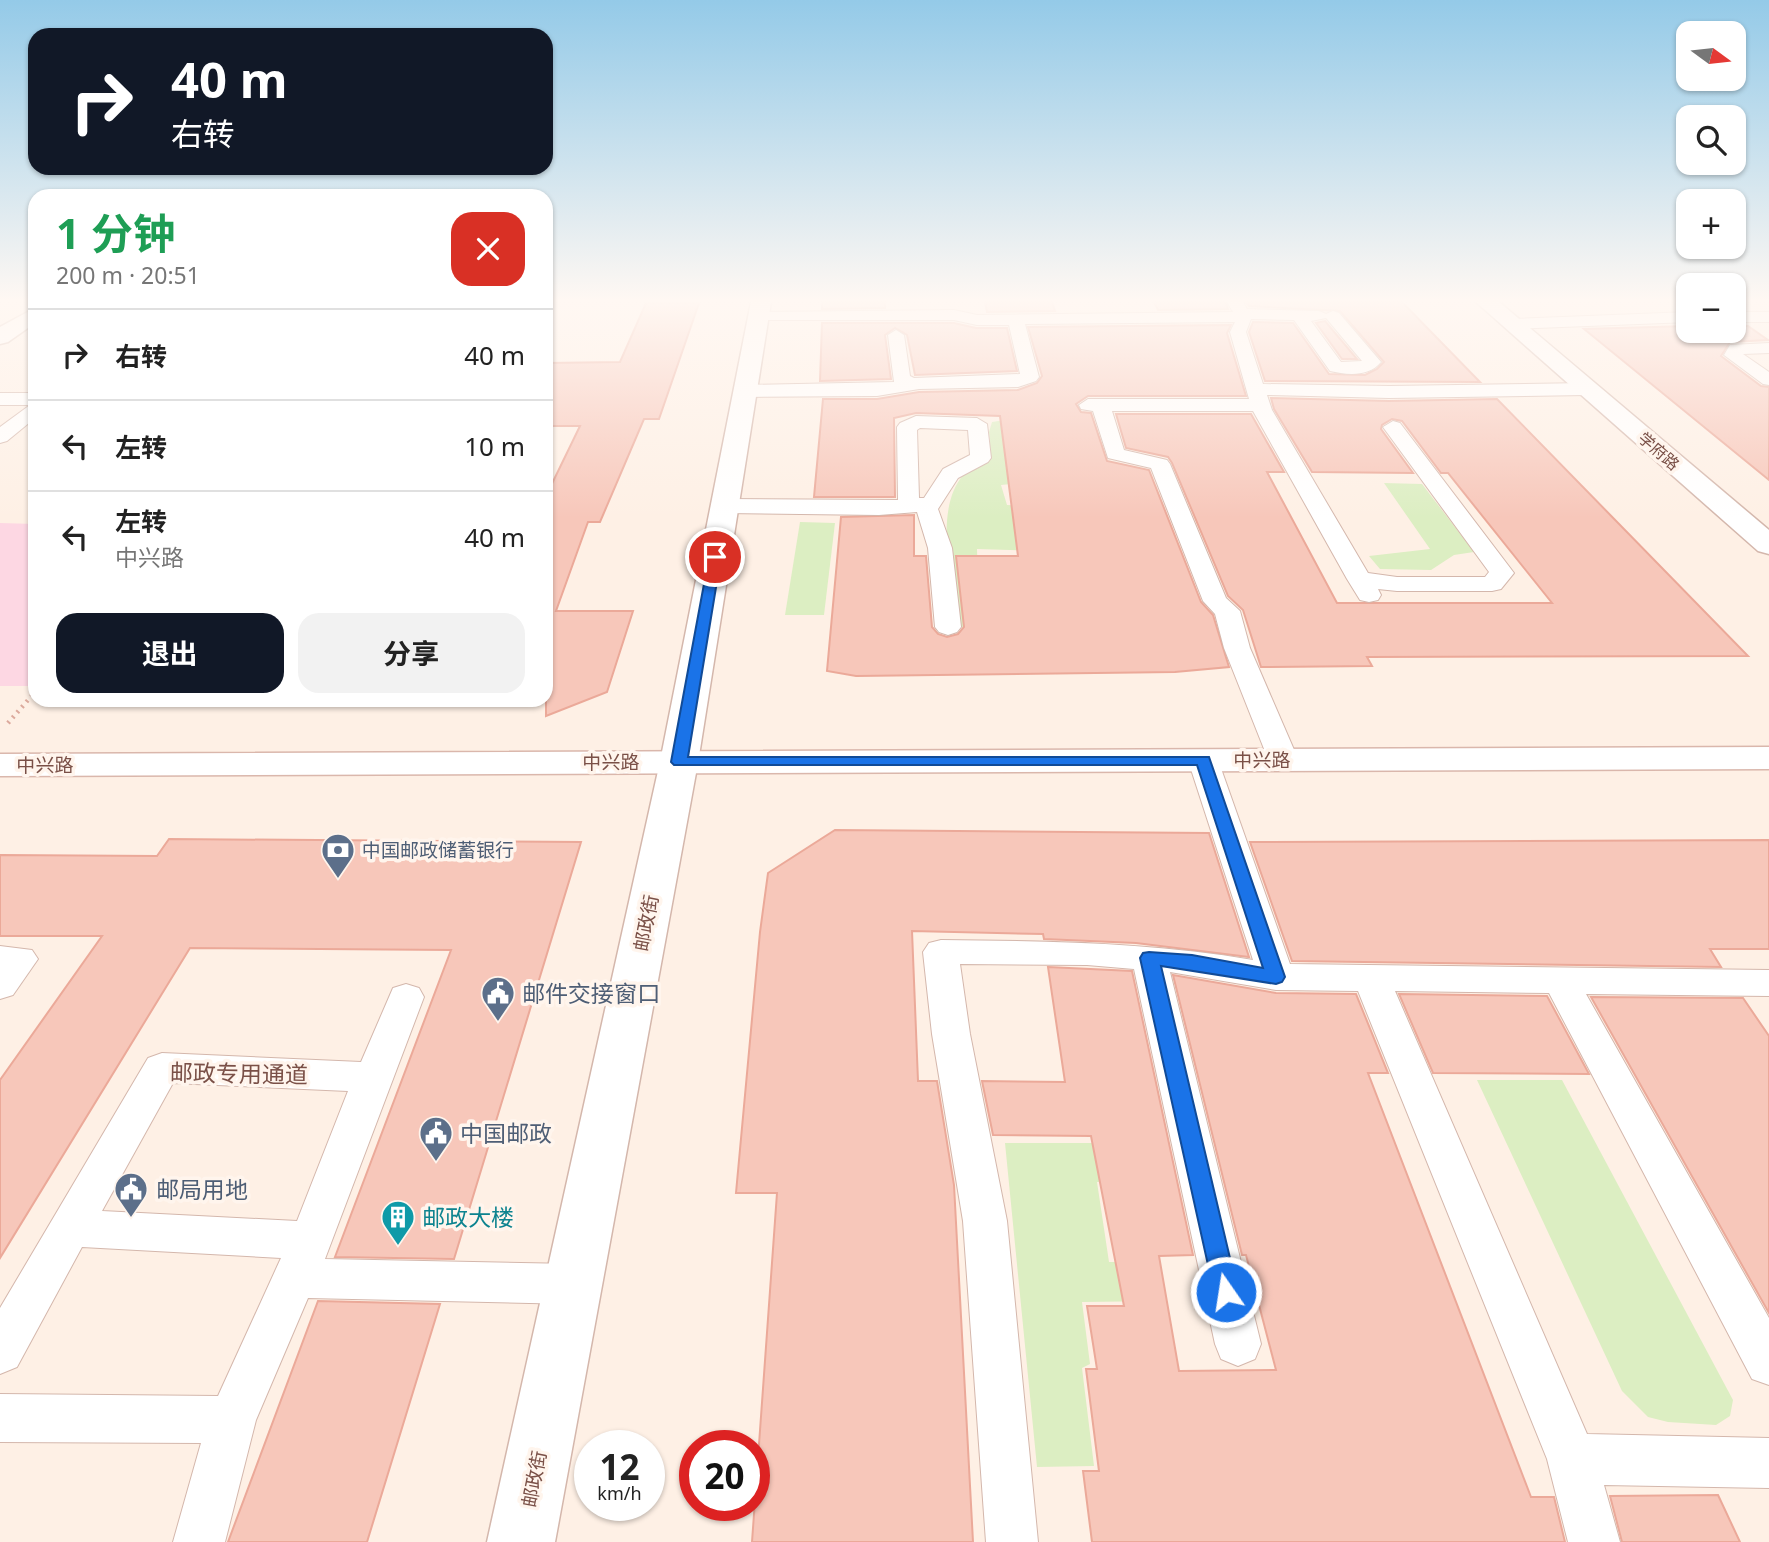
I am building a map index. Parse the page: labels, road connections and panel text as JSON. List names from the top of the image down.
{
  "streets": {
    "street": ["学府路", "中兴路", "邮政街"],
    "lane": ["邮政专用通道"]
  },
  "crossings": [
    ["中兴路", "邮政街"]
  ],
  "places": {
    "bank": ["中国邮政储蓄银行"],
    "public building": ["邮件交接窗口", "中国邮政", "邮局用地"],
    "building": ["邮政大楼"]
  },
  "north": "right",
  "page": {
    "map_buttons": ["+", "−"],
    "turn": ["40 m", "右转"],
    "heading": ["1 分钟", "200 m · 20:51"],
    "list": [
      {
        "name": "右转",
        "value": "40 m"
      },
      {
        "name": "左转",
        "value": "10 m"
      },
      {
        "name": "左转",
        "note": "中兴路",
        "value": "40 m"
      }
    ],
    "buttons": ["退出", "分享"],
    "speed": "12 km/h",
    "limit": "20"
  }
}
